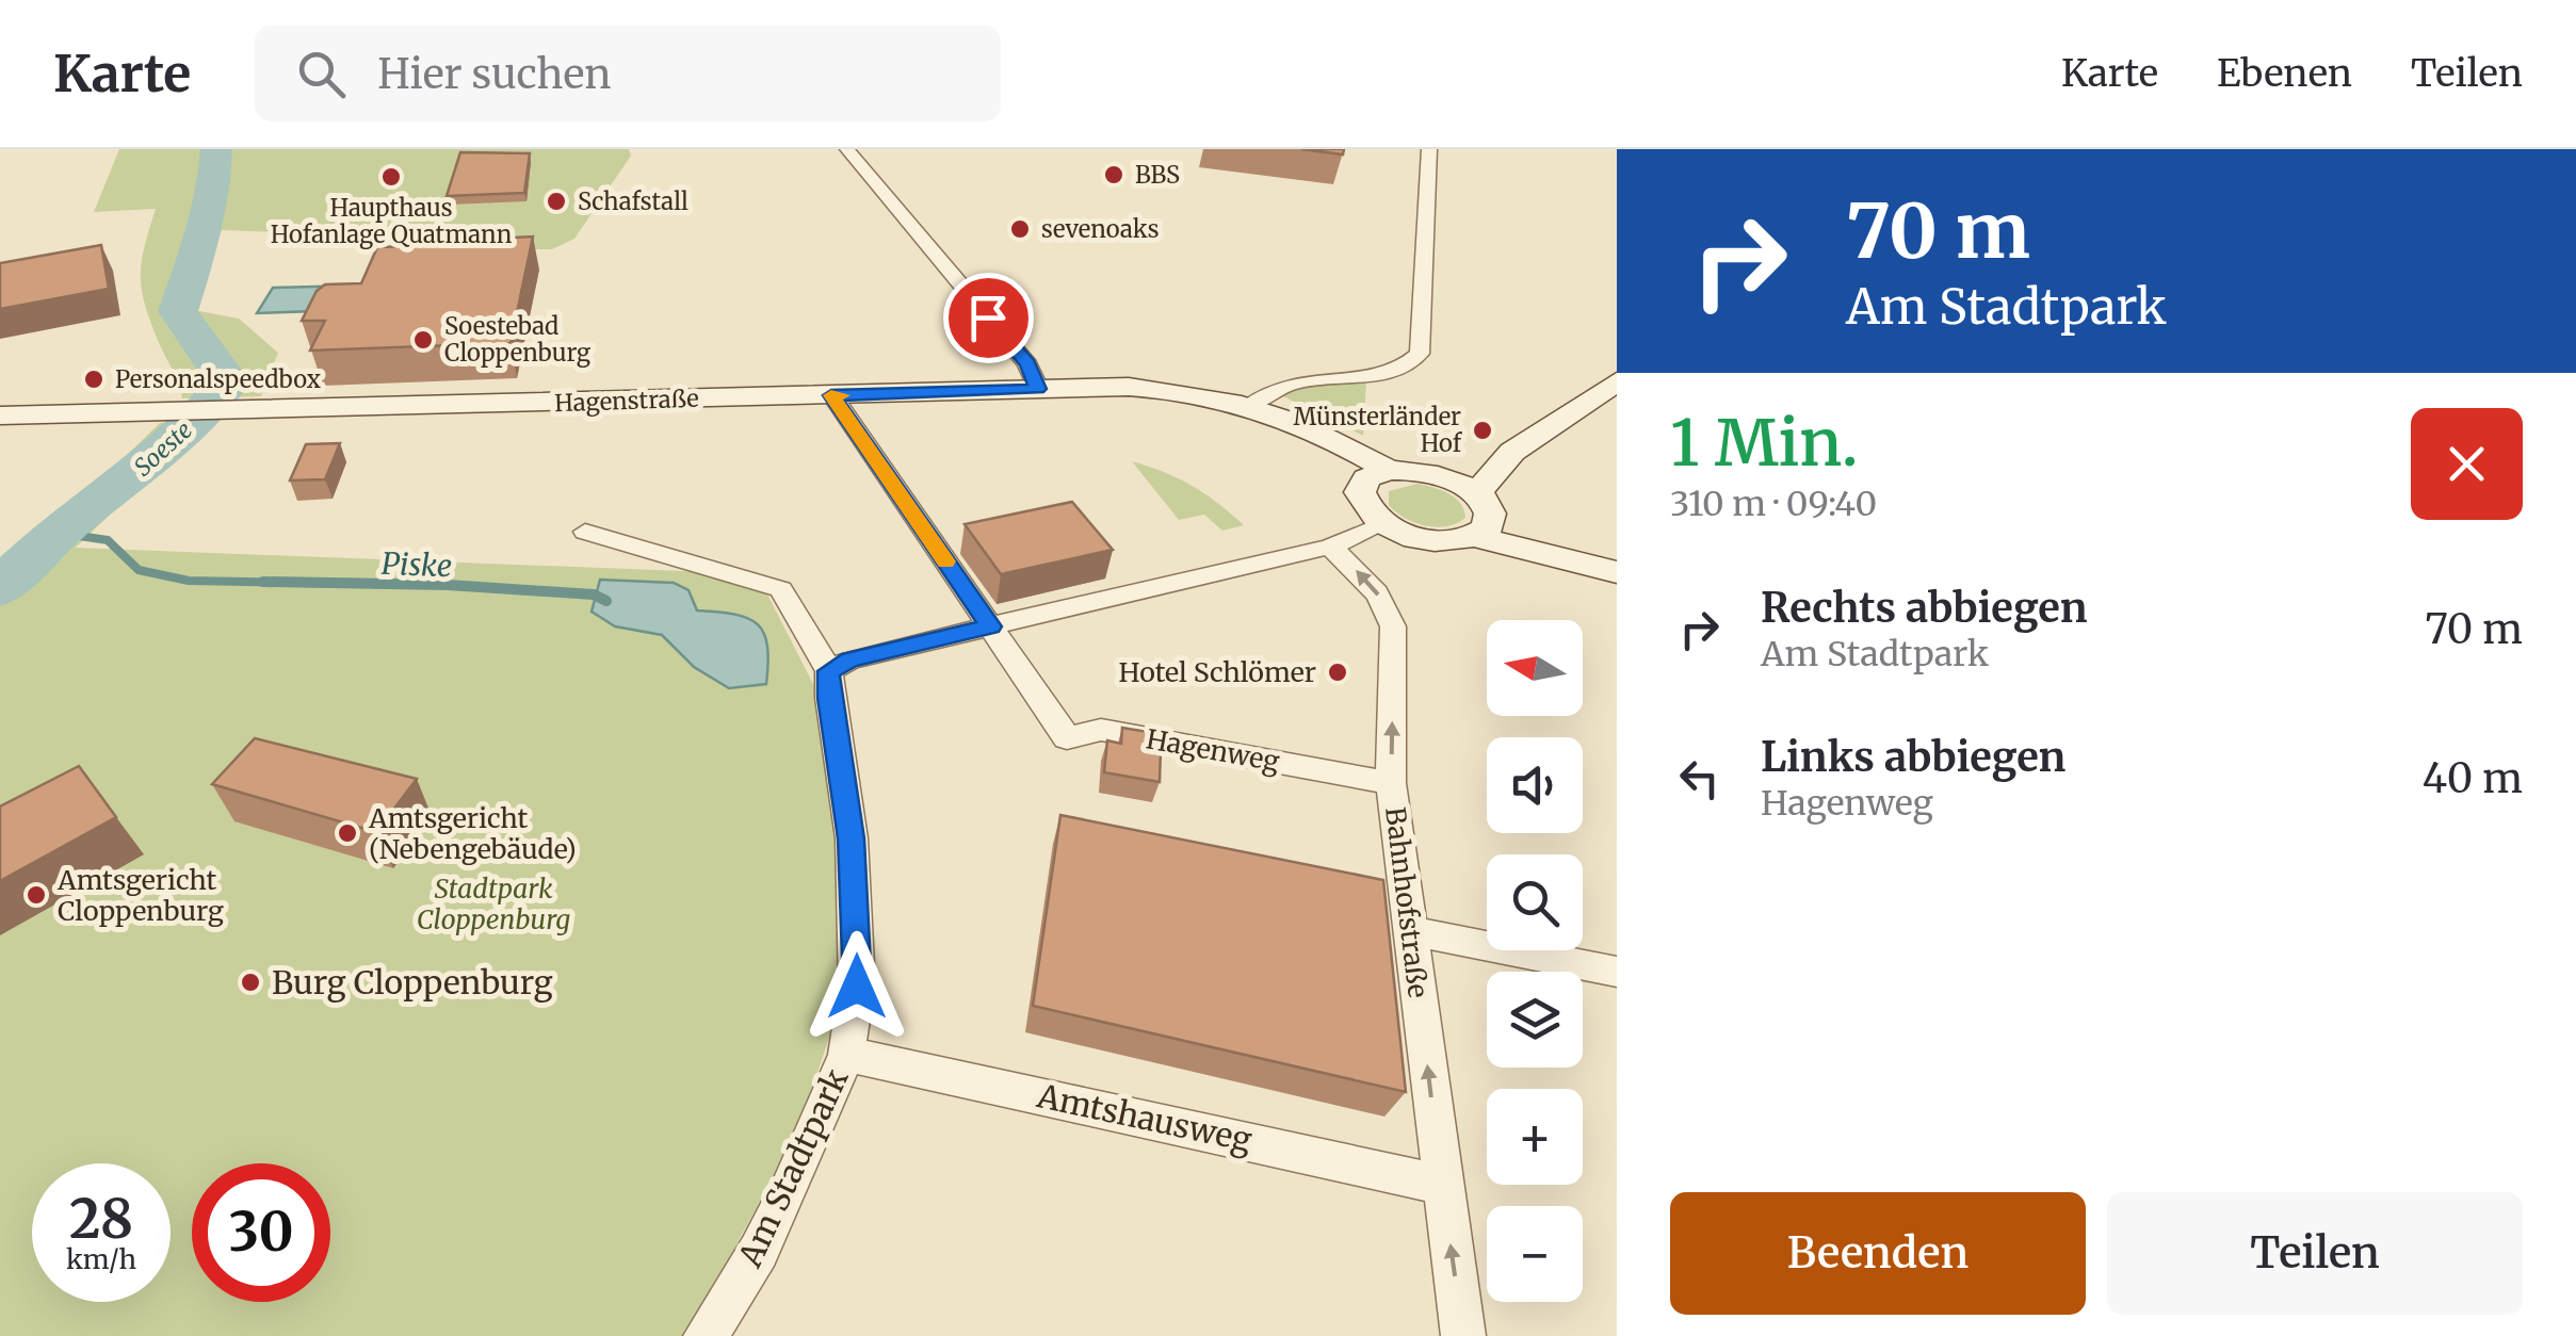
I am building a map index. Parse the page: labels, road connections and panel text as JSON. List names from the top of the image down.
{
  "streets": {
    "street": [
      "Hagenstraße",
      "Hagenweg",
      "Bahnhofstraße",
      "Amtshausweg",
      "Am Stadtpark"
    ]
  },
  "crossings": [
    ["Hagenstraße", "Hagenweg"],
    ["Hagenweg", "Bahnhofstraße"],
    ["Bahnhofstraße", "Amtshausweg"],
    ["Amtshausweg", "Am Stadtpark"]
  ],
  "one_way": ["Bahnhofstraße"],
  "water": ["Soeste", "Piske"],
  "parks": ["Stadtpark Cloppenburg"],
  "places": [
    "BBS",
    "Haupthaus Hofanlage Quatmann",
    "Schafstall",
    "sevenoaks",
    "Soestebad Cloppenburg",
    "Personalspeedbox",
    "Münsterländer Hof",
    "Hotel Schlömer",
    "Amtsgericht (Nebengebäude)",
    "Amtsgericht Cloppenburg",
    "Burg Cloppenburg"
  ],
  "north": "left",
  "page": {
    "header": "Karte",
    "search": "Hier suchen",
    "nav": ["Karte", "Ebenen", "Teilen"],
    "turn": ["70 m", "Am Stadtpark"],
    "heading": ["1 Min.", "310 m · 09:40"],
    "list": [
      {
        "name": "Rechts abbiegen",
        "note": "Am Stadtpark",
        "value": "70 m"
      },
      {
        "name": "Links abbiegen",
        "note": "Hagenweg",
        "value": "40 m"
      }
    ],
    "map_buttons": ["+", "−"],
    "speed": "28 km/h",
    "limit": "30",
    "buttons": ["Beenden", "Teilen"]
  }
}
